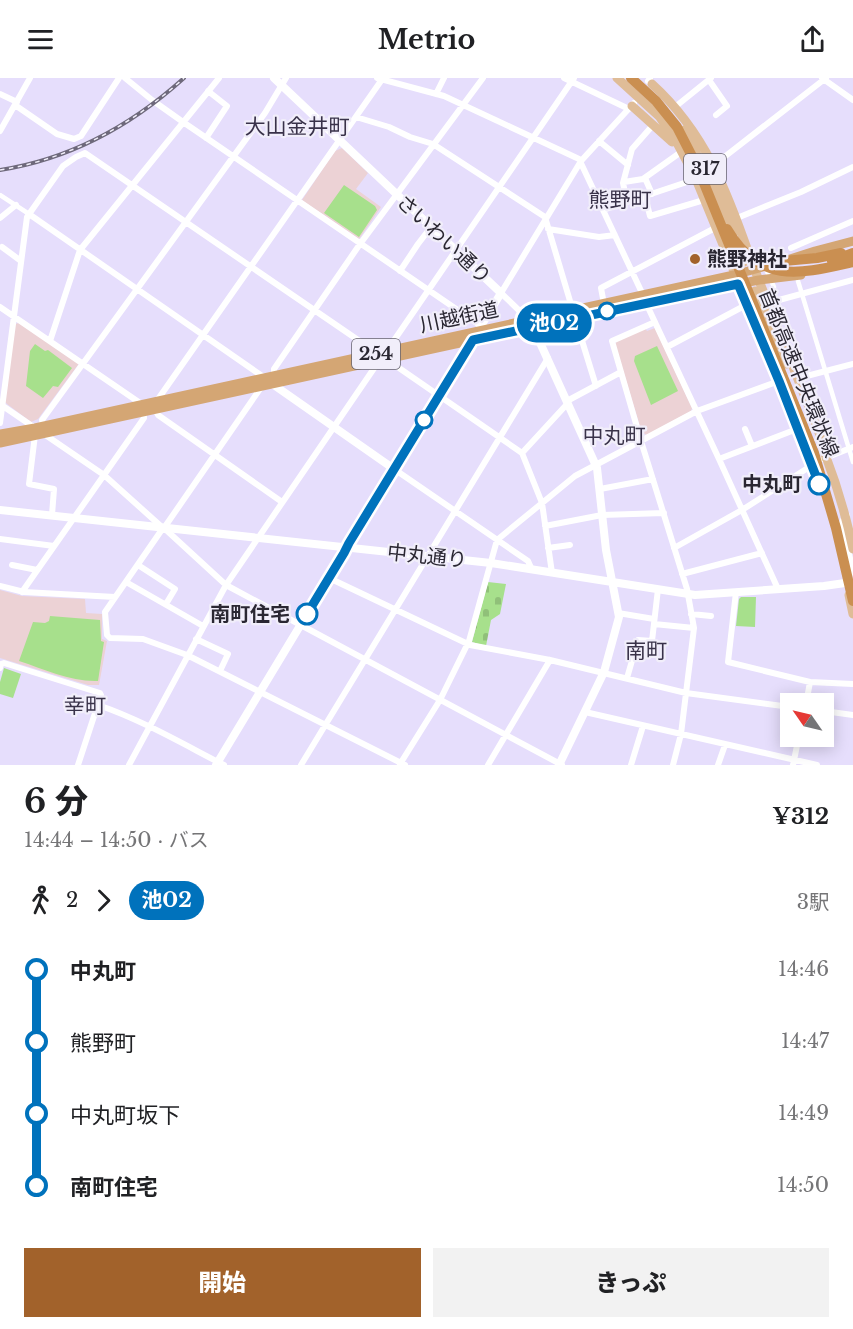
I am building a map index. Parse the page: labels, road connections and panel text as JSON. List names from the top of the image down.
{
  "streets": {
    "highway": ["川越街道", "254", "首都高速中央環状線"],
    "main road": ["317"],
    "street": ["さいわい通り", "中丸通り"]
  },
  "crossings": [
    ["317", "川越街道"],
    ["317", "首都高速中央環状線"],
    ["317", "中丸通り"],
    ["さいわい通り", "川越街道"],
    ["さいわい通り", "中丸通り"],
    ["首都高速中央環状線", "中丸通り"]
  ],
  "districts": [
    "大山金井町",
    "熊野町",
    "中丸町",
    "南町",
    "幸町"
  ],
  "places": ["熊野神社", "中丸町", "南町住宅"],
  "lines": ["bus line 池02"],
  "north": "top left",
  "page": {
    "header": "Metrio",
    "on_map": "池02",
    "heading": ["6 分", "14:44 – 14:50 · バス", "¥312"],
    "legs": ["2", "池02", "3駅"],
    "list": [
      {
        "name": "中丸町",
        "value": "14:46"
      },
      {
        "name": "熊野町",
        "value": "14:47"
      },
      {
        "name": "中丸町坂下",
        "value": "14:49"
      },
      {
        "name": "南町住宅",
        "value": "14:50"
      }
    ],
    "buttons": ["開始", "きっぷ"]
  }
}
